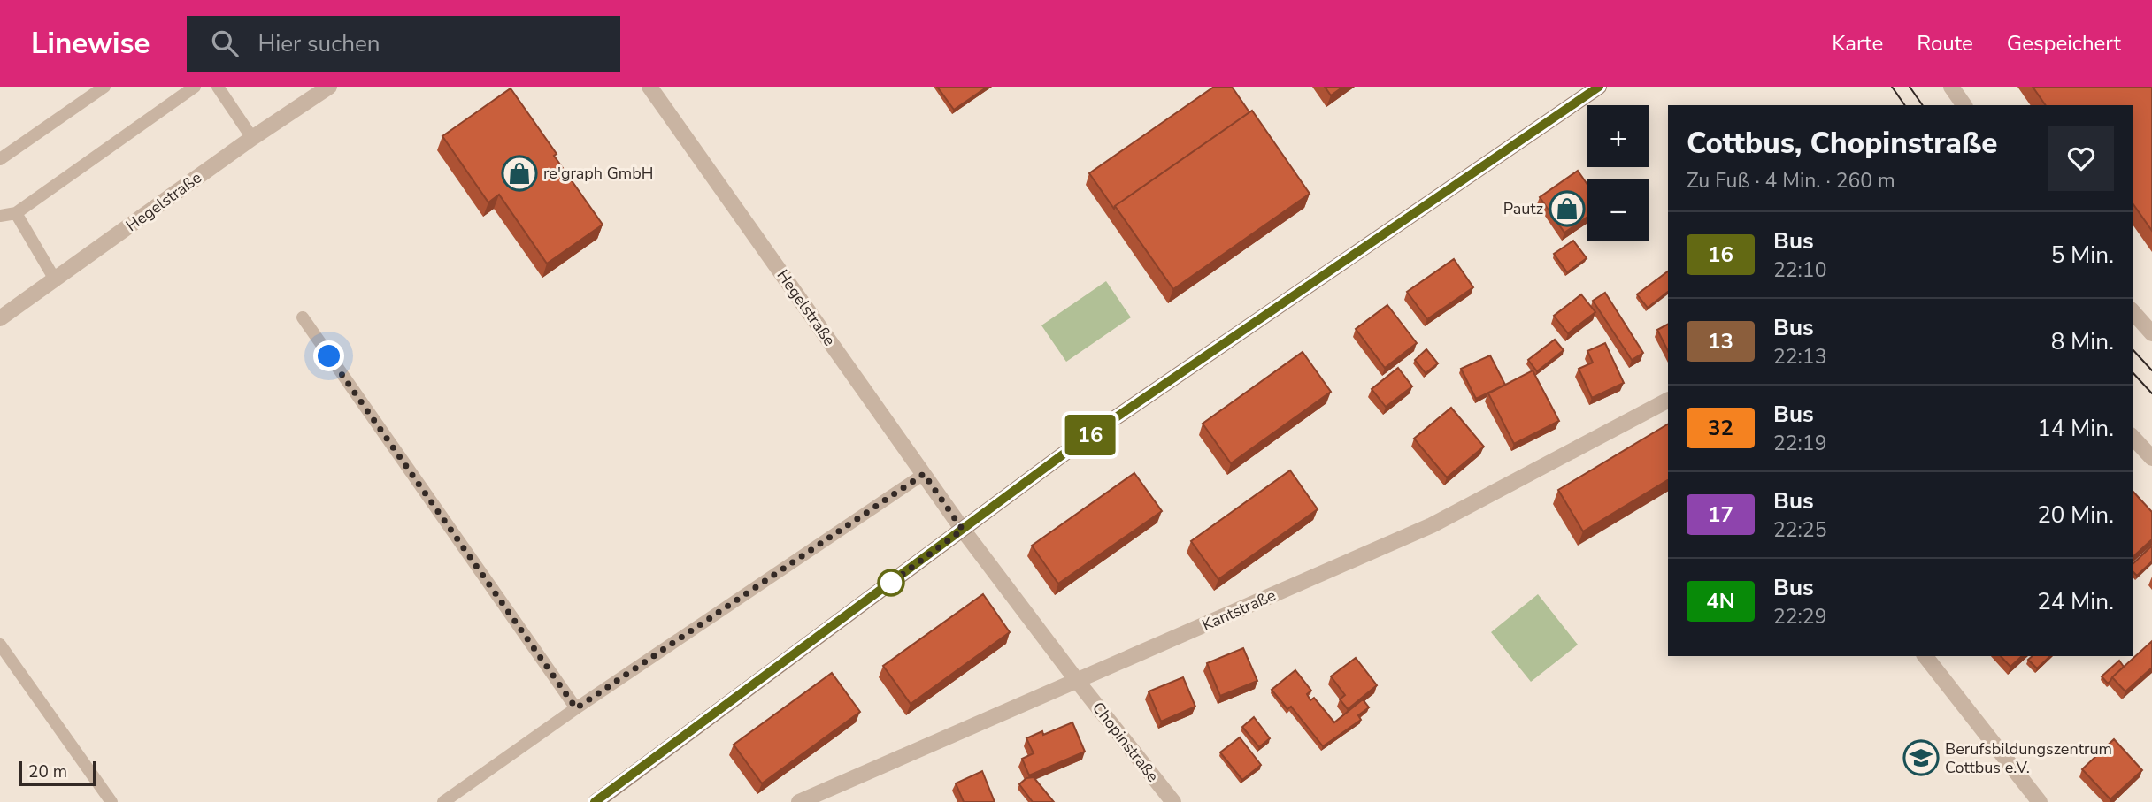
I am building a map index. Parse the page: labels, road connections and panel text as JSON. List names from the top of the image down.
{
  "streets": {
    "street": ["Hegelstraße", "Kantstraße", "Chopinstraße"]
  },
  "crossings": [
    ["Hegelstraße", "Kantstraße"],
    ["Hegelstraße", "Chopinstraße"],
    ["Kantstraße", "Chopinstraße"]
  ],
  "places": {
    "shop": ["re'graph GmbH", "Pautz"],
    "school or university": ["Berufsbildungszentrum Cottbus e.V."]
  },
  "lines": ["bus line 16"],
  "scale_bar": "20 m",
  "page": {
    "header": "Linewise",
    "search": "Hier suchen",
    "nav": ["Karte", "Route", "Gespeichert"],
    "on_map": "16",
    "map_buttons": ["+", "−"],
    "heading": ["Cottbus, Chopinstraße", "Zu Fuß · 4 Min. · 260 m"],
    "list": [
      {
        "mark": "16",
        "name": "Bus",
        "note": "22:10",
        "value": "5 Min."
      },
      {
        "mark": "13",
        "name": "Bus",
        "note": "22:13",
        "value": "8 Min."
      },
      {
        "mark": "32",
        "name": "Bus",
        "note": "22:19",
        "value": "14 Min."
      },
      {
        "mark": "17",
        "name": "Bus",
        "note": "22:25",
        "value": "20 Min."
      },
      {
        "mark": "4N",
        "name": "Bus",
        "note": "22:29",
        "value": "24 Min."
      }
    ],
    "scale": "20 m"
  }
}
